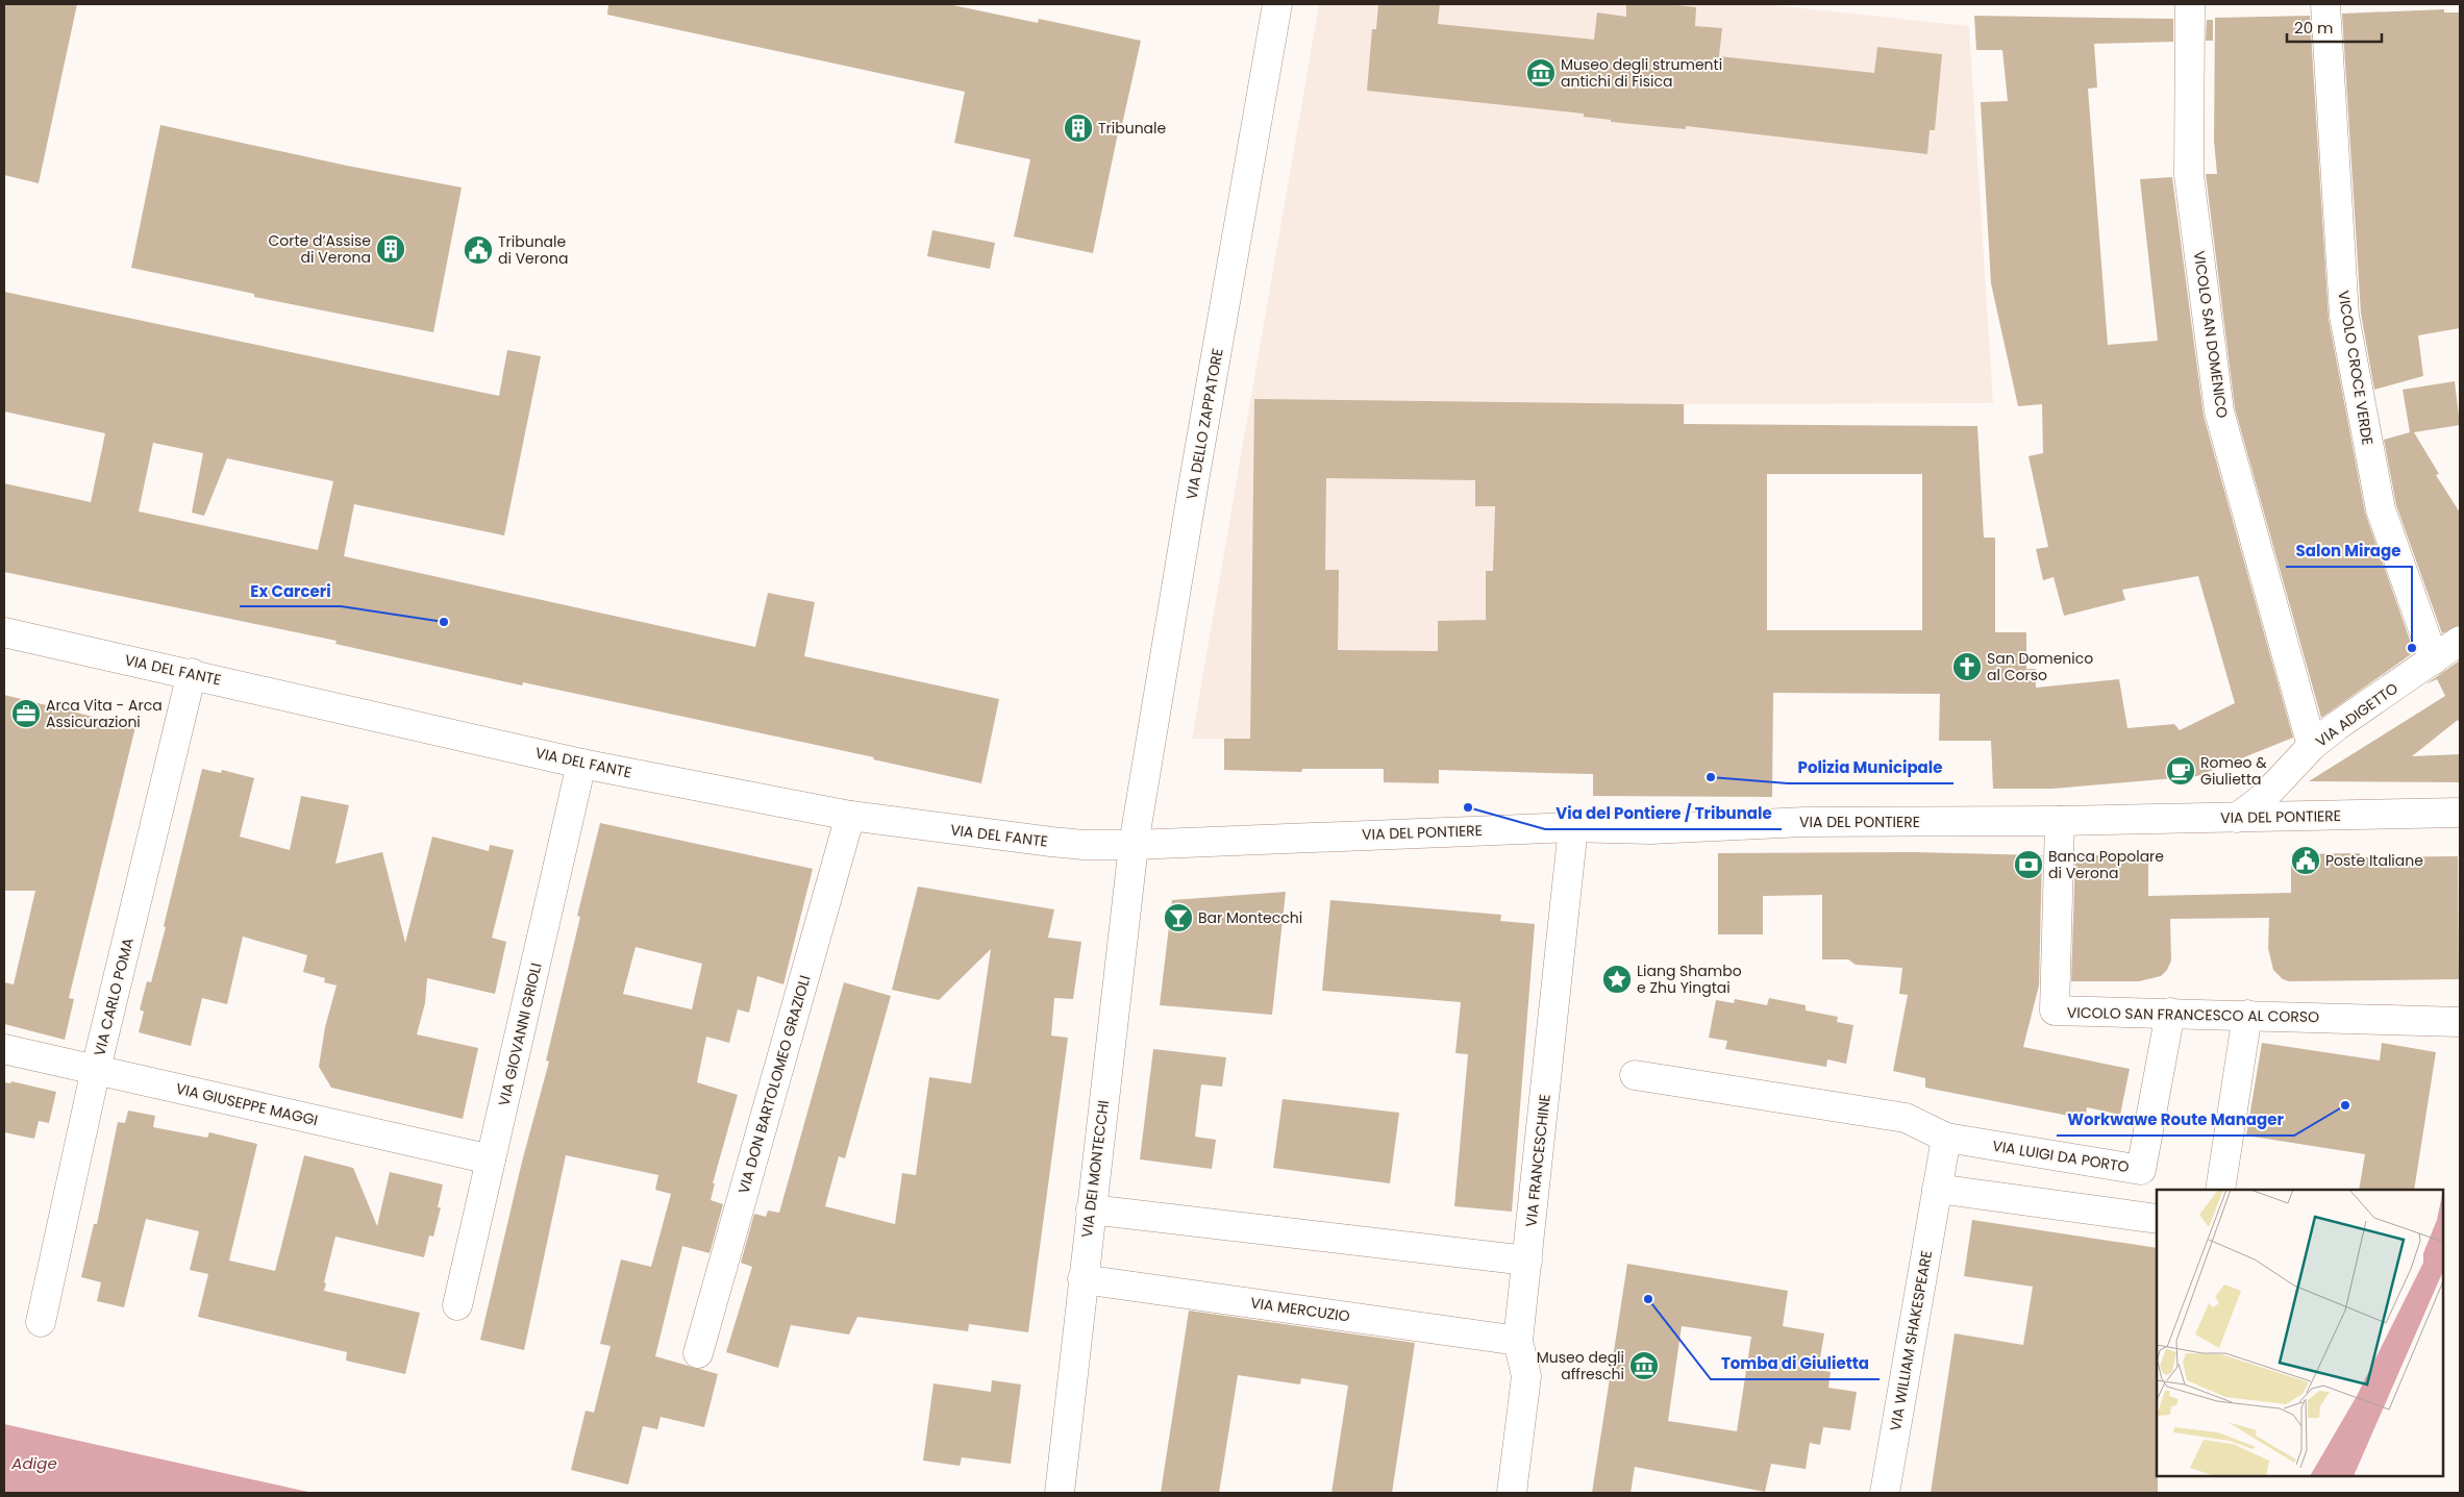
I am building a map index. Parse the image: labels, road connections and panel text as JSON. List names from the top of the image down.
{
  "streets": {
    "street": [
      "VICOLO SAN DOMENICO",
      "VICOLO CROCE VERDE",
      "VIA DELLO ZAPPATORE",
      "VIA DEL FANTE",
      "VIA ADIGETTO",
      "VIA DEL PONTIERE",
      "VIA CARLO POMA",
      "VICOLO SAN FRANCESCO AL CORSO",
      "VIA GIOVANNI GRIOLI",
      "VIA DON BARTOLOMEO GRAZIOLI",
      "VIA GIUSEPPE MAGGI",
      "VIA LUIGI DA PORTO",
      "VIA FRANCESCHINE",
      "VIA DEI MONTECCHI",
      "VIA MERCUZIO",
      "VIA WILLIAM SHAKESPEARE"
    ]
  },
  "crossings": [
    ["VICOLO SAN DOMENICO", "VIA ADIGETTO"],
    ["VICOLO CROCE VERDE", "VIA ADIGETTO"],
    ["VIA DELLO ZAPPATORE", "VIA DEL FANTE"],
    ["VIA DELLO ZAPPATORE", "VIA DEL PONTIERE"],
    ["VIA DELLO ZAPPATORE", "VIA DEI MONTECCHI"],
    ["VIA DEL FANTE", "VIA DEL PONTIERE"],
    ["VIA DEL FANTE", "VIA CARLO POMA"],
    ["VIA DEL FANTE", "VIA GIOVANNI GRIOLI"],
    ["VIA DEL FANTE", "VIA DON BARTOLOMEO GRAZIOLI"],
    ["VIA DEL FANTE", "VIA DEI MONTECCHI"],
    ["VIA ADIGETTO", "VIA DEL PONTIERE"],
    ["VIA DEL PONTIERE", "VICOLO SAN FRANCESCO AL CORSO"],
    ["VIA DEL PONTIERE", "VIA FRANCESCHINE"],
    ["VIA DEL PONTIERE", "VIA DEI MONTECCHI"],
    ["VIA CARLO POMA", "VIA GIUSEPPE MAGGI"],
    ["VICOLO SAN FRANCESCO AL CORSO", "VIA LUIGI DA PORTO"],
    ["VIA GIOVANNI GRIOLI", "VIA GIUSEPPE MAGGI"],
    ["VIA FRANCESCHINE", "VIA MERCUZIO"],
    ["VIA DEI MONTECCHI", "VIA MERCUZIO"]
  ],
  "water": ["Adige"],
  "places": {
    "museum": ["Museo degli strumenti antichi di Fisica", "Museo degli affreschi"],
    "building": ["Tribunale", "Corte d’Assise di Verona"],
    "public building": ["Tribunale di Verona", "Poste Italiane"],
    "other": [
      "Ex Carceri",
      "Salon Mirage",
      "Polizia Municipale",
      "Via del Pontiere / Tribunale",
      "Workwawe Route Manager",
      "Tomba di Giulietta"
    ],
    "church": ["San Domenico al Corso"],
    "office": ["Arca Vita - Arca Assicurazioni"],
    "cafe": ["Romeo & Giulietta"],
    "bank": ["Banca Popolare di Verona"],
    "bar": ["Bar Montecchi"],
    "place": ["Liang Shambo e Zhu Yingtai"]
  },
  "scale_bar": "20 m"
}
